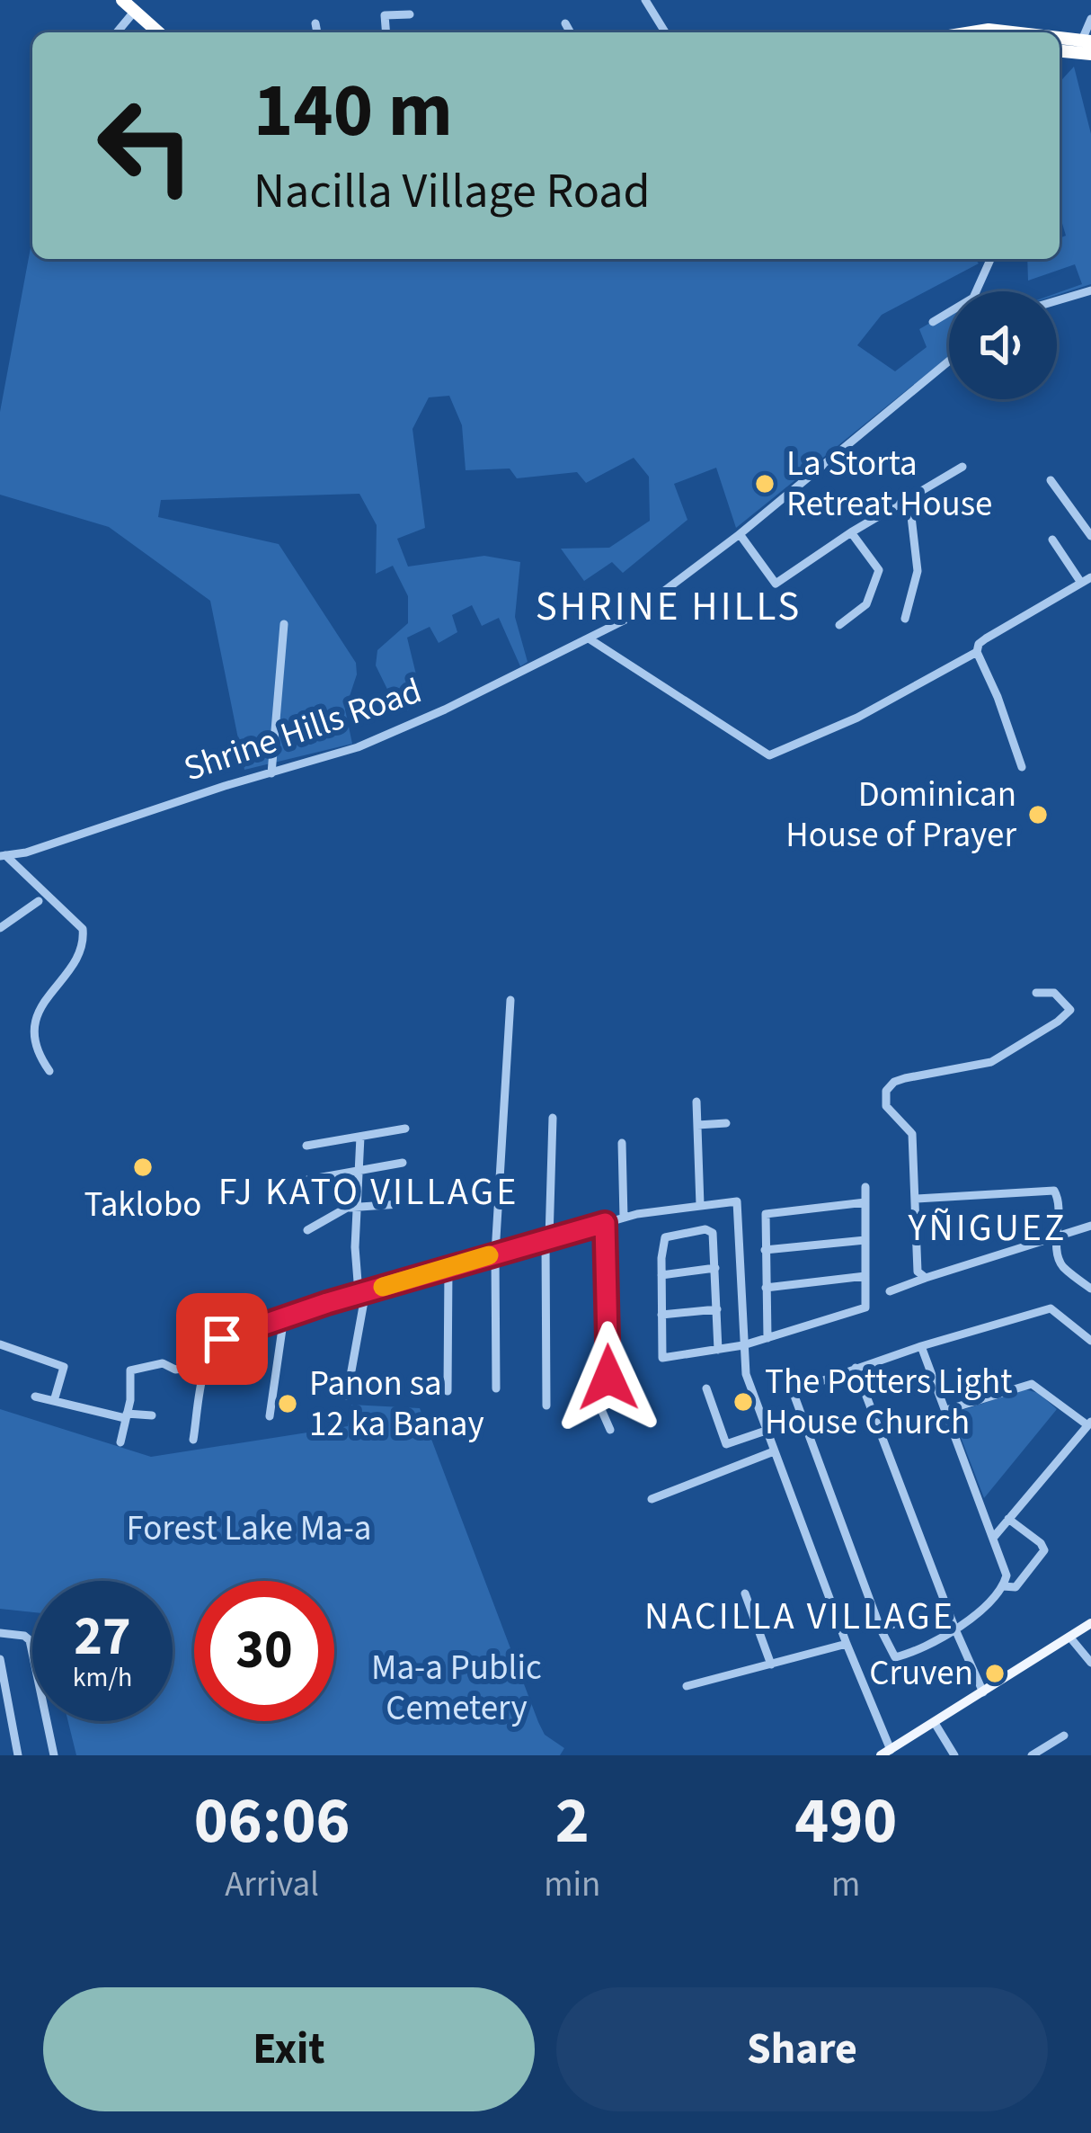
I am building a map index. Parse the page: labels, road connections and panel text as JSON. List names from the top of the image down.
{
  "streets": {
    "street": ["Shrine Hills Road"]
  },
  "districts": [
    "SHRINE HILLS",
    "FJ KATO VILLAGE",
    "YÑIGUEZ",
    "NACILLA VILLAGE"
  ],
  "parks": ["Forest Lake Ma-a", "Ma-a Public Cemetery"],
  "places": [
    "La Storta Retreat House",
    "Dominican House of Prayer",
    "Taklobo",
    "The Potters Light House Church",
    "Panon sa 12 ka Banay",
    "Cruven"
  ],
  "page": {
    "turn": ["140 m", "Nacilla Village Road"],
    "speed": "27 km/h",
    "limit": "30",
    "eta": [
      "06:06",
      "Arrival",
      "2",
      "min",
      "490",
      "m"
    ],
    "buttons": ["Exit", "Share"]
  }
}
